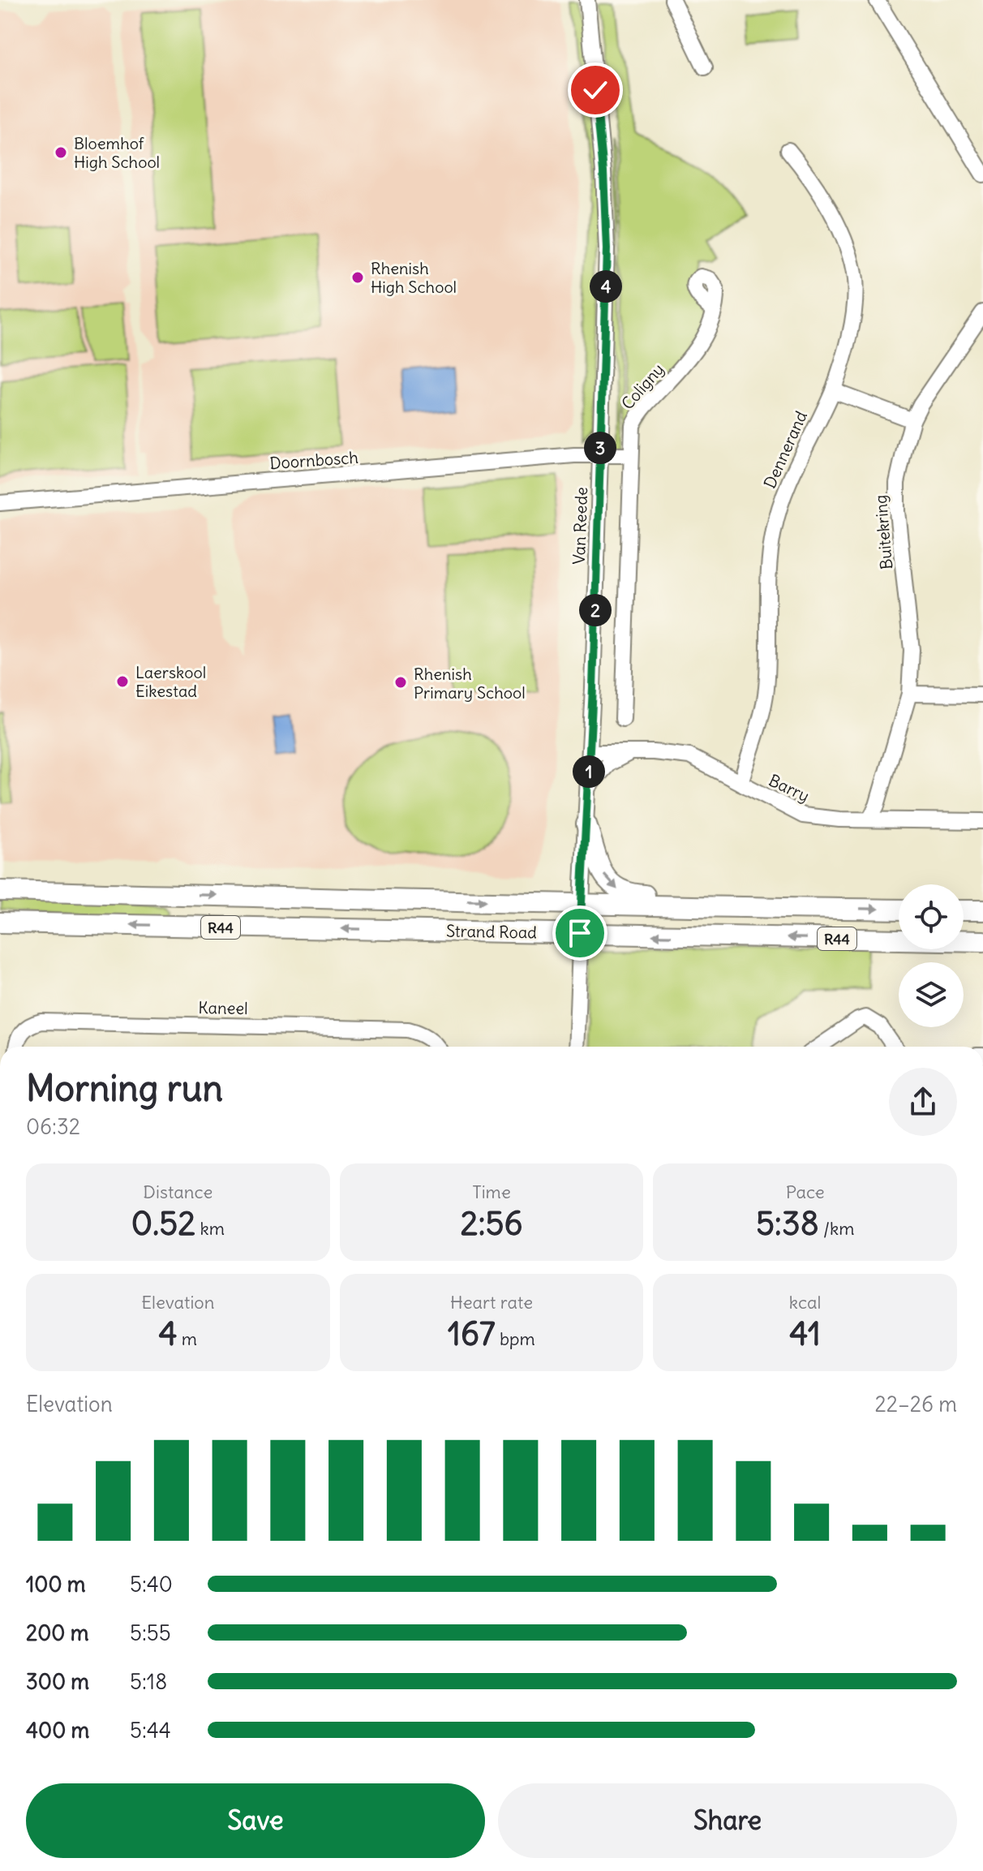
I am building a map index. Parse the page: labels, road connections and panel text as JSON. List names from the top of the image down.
{
  "streets": {
    "main road": ["R44", "Strand Road"],
    "street": [
      "Coligny",
      "Dennerand",
      "Doornbosch",
      "Van Reede",
      "Buitekring",
      "Barry",
      "Kaneel"
    ]
  },
  "crossings": [
    ["Coligny", "Doornbosch"],
    ["Dennerand", "Barry"],
    ["Doornbosch", "Van Reede"],
    ["Van Reede", "Barry"],
    ["Van Reede", "Strand Road"],
    ["Buitekring", "Barry"]
  ],
  "places": [
    "Bloemhof High School",
    "Rhenish High School",
    "Laerskool Eikestad",
    "Rhenish Primary School"
  ],
  "page": {
    "pins": [
      "4",
      "3",
      "2",
      "1"
    ],
    "heading": ["Morning run", "06:32"],
    "stats": [
      ["Distance", "0.52 km"],
      ["Time", "2:56"],
      ["Pace", "5:38 /km"],
      ["Elevation", "4 m"],
      ["Heart rate", "167 bpm"],
      ["kcal", "41"]
    ],
    "chart": ["Elevation", "22–26 m"],
    "list": [
      {
        "name": "100 m",
        "note": "5:40"
      },
      {
        "name": "200 m",
        "note": "5:55"
      },
      {
        "name": "300 m",
        "note": "5:18"
      },
      {
        "name": "400 m",
        "note": "5:44"
      }
    ],
    "buttons": ["Save", "Share"]
  }
}
